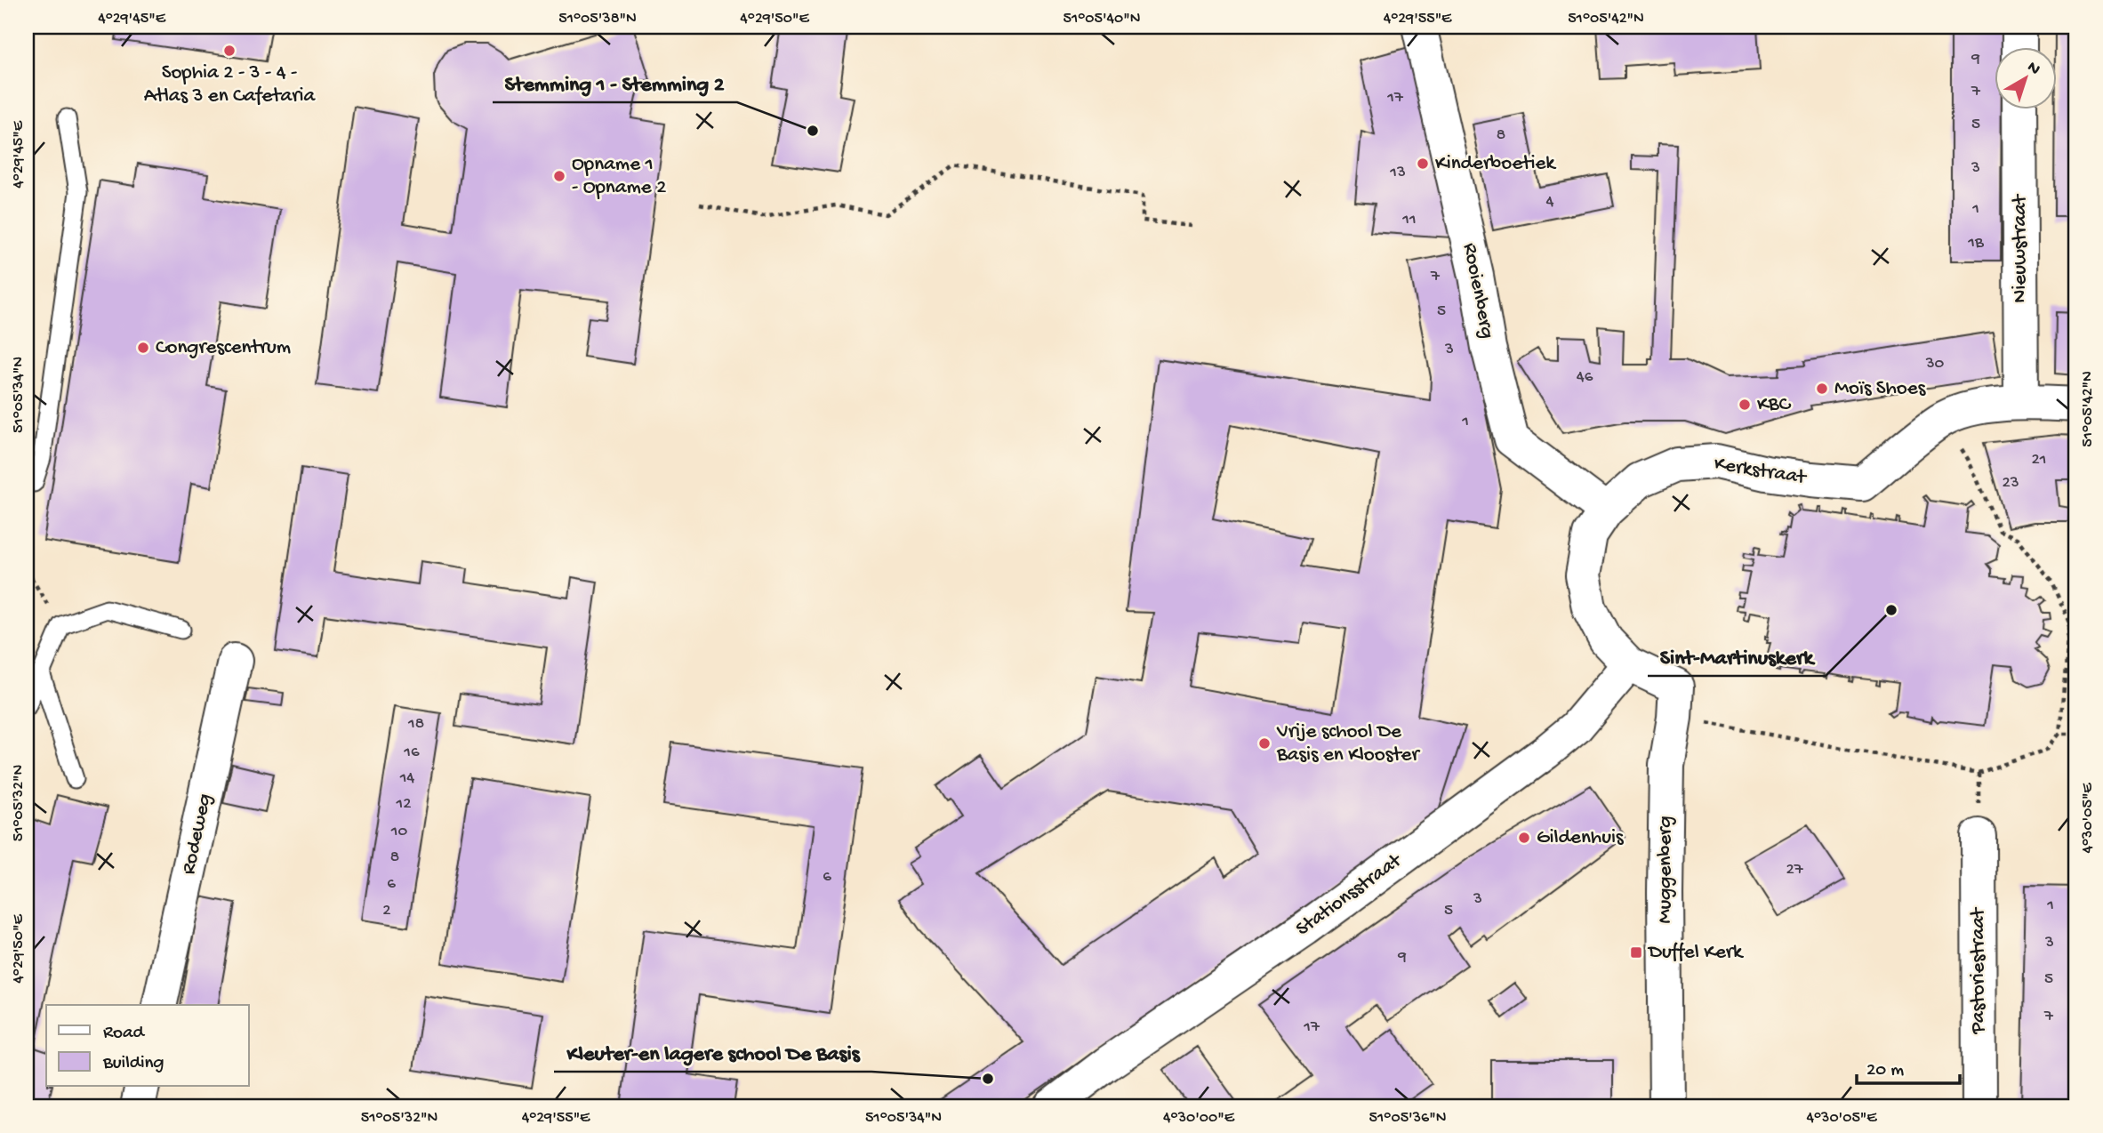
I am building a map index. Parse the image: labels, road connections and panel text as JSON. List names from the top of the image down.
{
  "streets": {
    "street": [
      "Nieuwstraat",
      "Rooienberg",
      "Kerkstraat",
      "Rodeweg",
      "Muggenberg",
      "Stationsstraat",
      "Pastoriestraat"
    ]
  },
  "crossings": [
    ["Nieuwstraat", "Kerkstraat"],
    ["Rooienberg", "Kerkstraat"],
    ["Kerkstraat", "Muggenberg"],
    ["Kerkstraat", "Stationsstraat"],
    ["Muggenberg", "Stationsstraat"]
  ],
  "places": {
    "other": [
      "Sophia 2 - 3 - 4 - Atlas 3 en Cafetaria",
      "Stemming 1 - Stemming 2",
      "Kinderboetiek",
      "Opname 1 - Opname 2",
      "Congrescentrum",
      "Moïs Shoes",
      "KBC",
      "Sint-Martinuskerk",
      "Vrije school De Basis en Klooster",
      "Gildenhuis",
      "Kleuter-en lagere school De Basis"
    ],
    "transit": ["Duffel Kerk"]
  },
  "house_numbers": [
    "9",
    "7",
    "17",
    "5",
    "8",
    "3",
    "13",
    "4",
    "1",
    "11",
    "1B",
    "7",
    "5",
    "3",
    "30",
    "46",
    "1",
    "21",
    "23",
    "18",
    "16",
    "14",
    "12",
    "10",
    "8",
    "27",
    "6",
    "6",
    "3",
    "1",
    "2",
    "5",
    "3",
    "9",
    "5",
    "7",
    "17"
  ],
  "legend": ["Road", "Building"],
  "scale_bar": "20 m",
  "north": "top right",
  "coordinates": [
    "4°29'45\"E",
    "51°05'38\"N",
    "4°29'50\"E",
    "51°05'40\"N",
    "4°29'55\"E",
    "51°05'42\"N",
    "51°05'34\"N",
    "51°05'32\"N",
    "4°30'05\"E",
    "4°30'00\"E",
    "51°05'36\"N"
  ]
}
